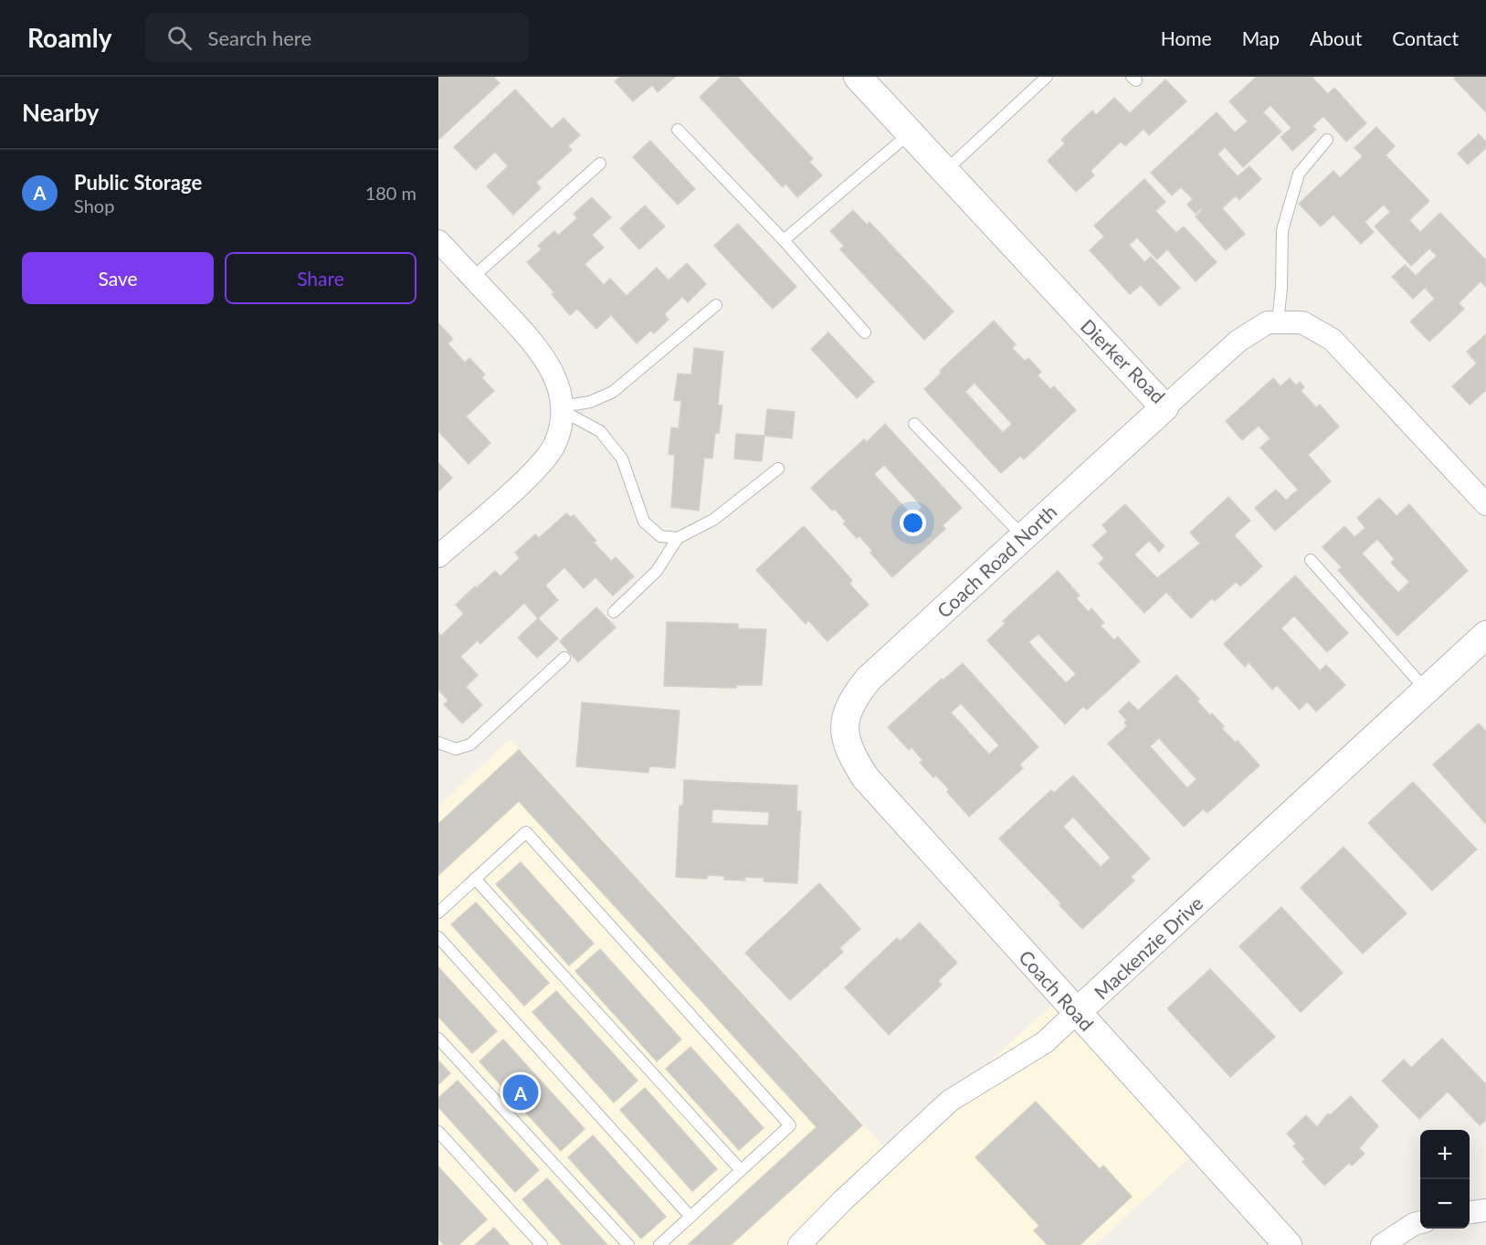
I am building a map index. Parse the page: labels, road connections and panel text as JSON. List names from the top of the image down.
{
  "streets": {
    "street": [
      "Dierker Road",
      "Coach Road North",
      "Mackenzie Drive",
      "Coach Road"
    ]
  },
  "crossings": [
    ["Dierker Road", "Coach Road North"],
    ["Coach Road North", "Coach Road"],
    ["Mackenzie Drive", "Coach Road"]
  ],
  "page": {
    "header": "Roamly",
    "search": "Search here",
    "nav": [
      "Home",
      "Map",
      "About",
      "Contact"
    ],
    "heading": "Nearby",
    "list": [
      {
        "mark": "A",
        "name": "Public Storage",
        "note": "Shop",
        "value": "180 m"
      }
    ],
    "buttons": ["Save", "Share"],
    "pins": "A",
    "map_buttons": ["+", "−"]
  }
}
